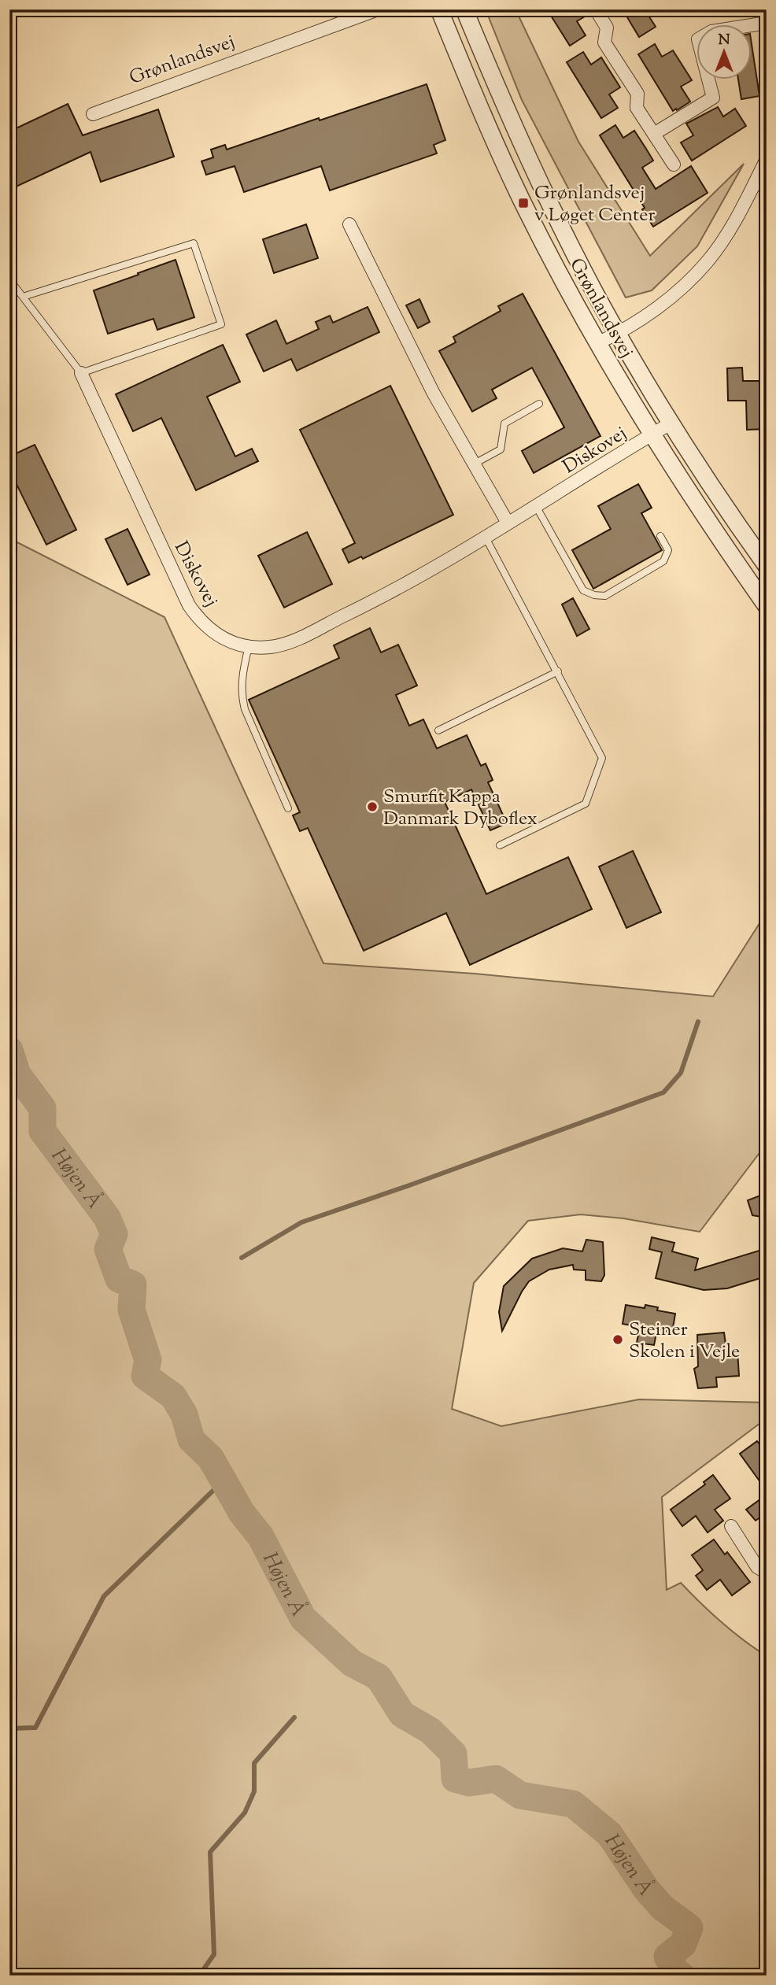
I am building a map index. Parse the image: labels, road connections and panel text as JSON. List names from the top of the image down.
{
  "streets": {
    "street": ["Grønlandsvej", "Diskovej"]
  },
  "crossings": [
    ["Grønlandsvej", "Diskovej"]
  ],
  "water": ["Højen Å"],
  "places": {
    "transit": ["Grønlandsvej v Løget Center"],
    "other": ["Smurfit Kappa Danmark Dyboflex", "Steiner Skolen i Vejle"]
  },
  "north": "top"
}
